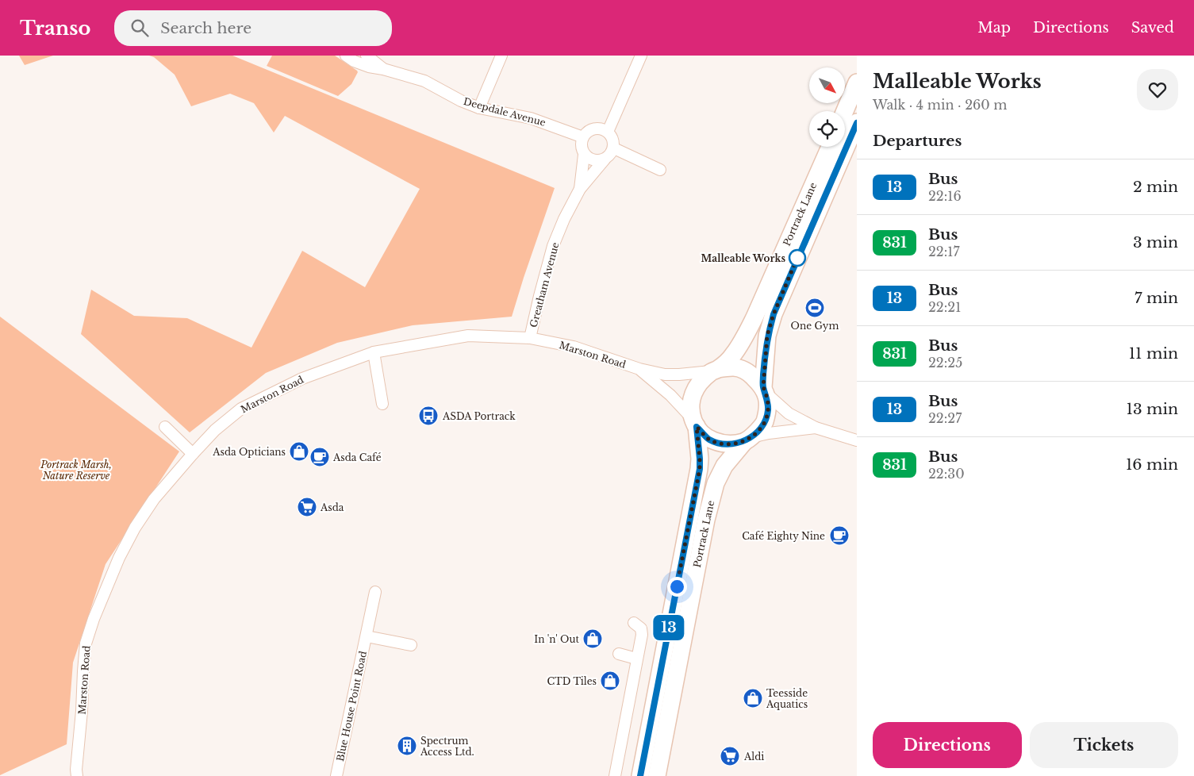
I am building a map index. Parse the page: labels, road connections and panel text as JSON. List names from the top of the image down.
{
  "streets": {
    "main road": ["Portrack Lane"],
    "street": [
      "Deepdale Avenue",
      "Greatham Avenue",
      "Marston Road",
      "Blue House Point Road"
    ]
  },
  "crossings": [
    ["Portrack Lane", "Marston Road"],
    ["Greatham Avenue", "Marston Road"]
  ],
  "parks": ["Portrack Marsh, Nature Reserve"],
  "places": {
    "other": ["Malleable Works"],
    "sports": ["One Gym"],
    "bus stop": ["ASDA Portrack"],
    "shop": [
      "Asda Opticians",
      "In 'n' Out",
      "CTD Tiles",
      "Teesside Aquatics"
    ],
    "cafe": ["Asda Café", "Café Eighty Nine"],
    "supermarket": ["Asda", "Aldi"],
    "building": ["Spectrum Access Ltd."]
  },
  "lines": ["bus line 13"],
  "north": "bottom right",
  "page": {
    "header": "Transo",
    "search": "Search here",
    "nav": ["Map", "Directions", "Saved"],
    "on_map": "13",
    "heading": [
      ["Malleable Works", "Walk · 4 min · 260 m"],
      "Departures"
    ],
    "list": [
      {
        "mark": "13",
        "name": "Bus",
        "note": "22:16",
        "value": "2 min"
      },
      {
        "mark": "831",
        "name": "Bus",
        "note": "22:17",
        "value": "3 min"
      },
      {
        "mark": "13",
        "name": "Bus",
        "note": "22:21",
        "value": "7 min"
      },
      {
        "mark": "831",
        "name": "Bus",
        "note": "22:25",
        "value": "11 min"
      },
      {
        "mark": "13",
        "name": "Bus",
        "note": "22:27",
        "value": "13 min"
      },
      {
        "mark": "831",
        "name": "Bus",
        "note": "22:30",
        "value": "16 min"
      }
    ],
    "buttons": ["Directions", "Tickets"]
  }
}
